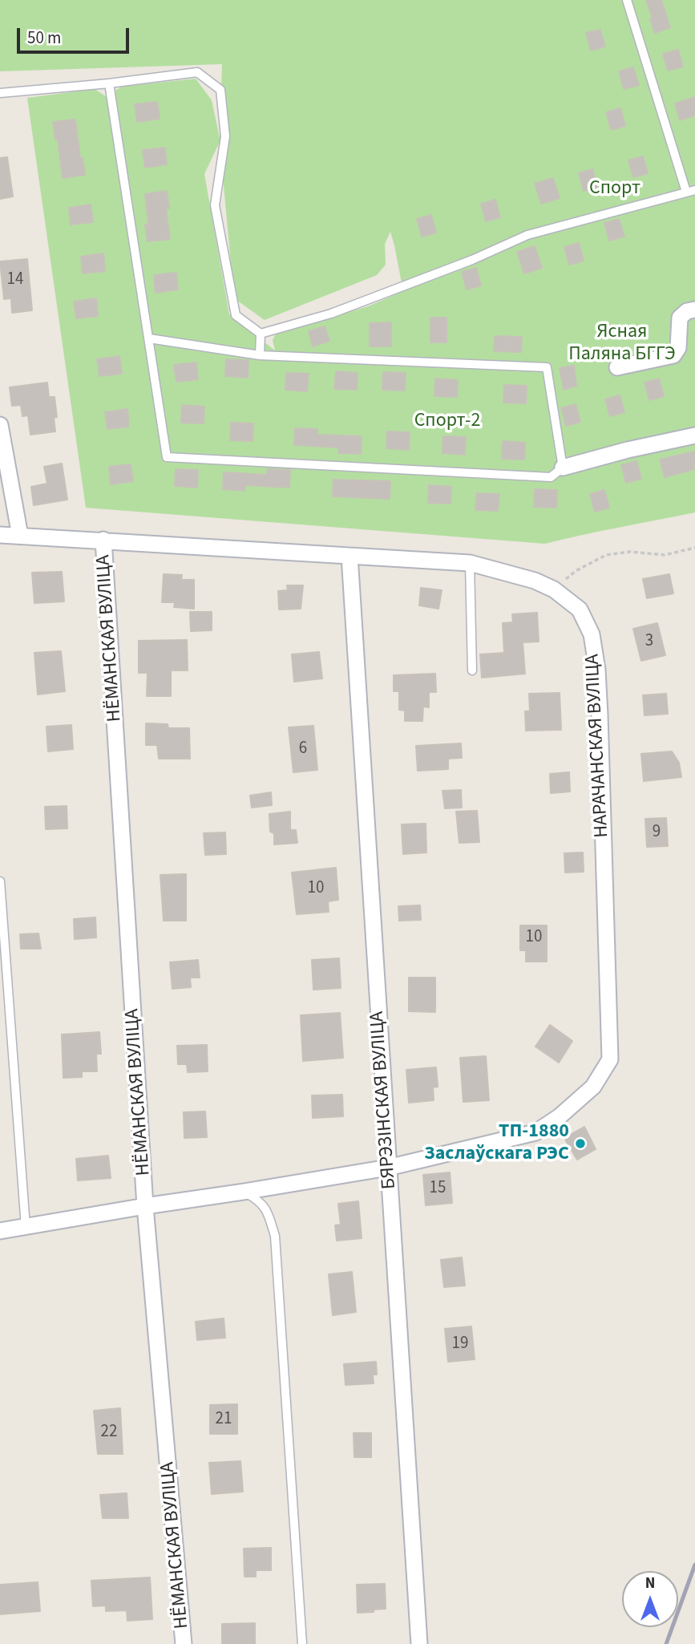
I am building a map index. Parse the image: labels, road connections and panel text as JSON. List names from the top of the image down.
{
  "streets": {
    "street": ["НЁМАНСКАЯ ВУЛІЦА", "НАРАЧАНСКАЯ ВУЛІЦА", "БЯРЭЗІНСКАЯ ВУЛІЦА"]
  },
  "crossings": [
    ["НЁМАНСКАЯ ВУЛІЦА", "НАРАЧАНСКАЯ ВУЛІЦА"],
    ["НАРАЧАНСКАЯ ВУЛІЦА", "БЯРЭЗІНСКАЯ ВУЛІЦА"]
  ],
  "parks": ["Спорт", "Ясная Паляна БГГЭ", "Спорт-2"],
  "places": ["ТП-1880 Заслаўскага РЭС"],
  "house_numbers": [
    "14",
    "3",
    "6",
    "9",
    "10",
    "10",
    "15",
    "19",
    "21",
    "22"
  ],
  "scale_bar": "50 m",
  "north": "top"
}
